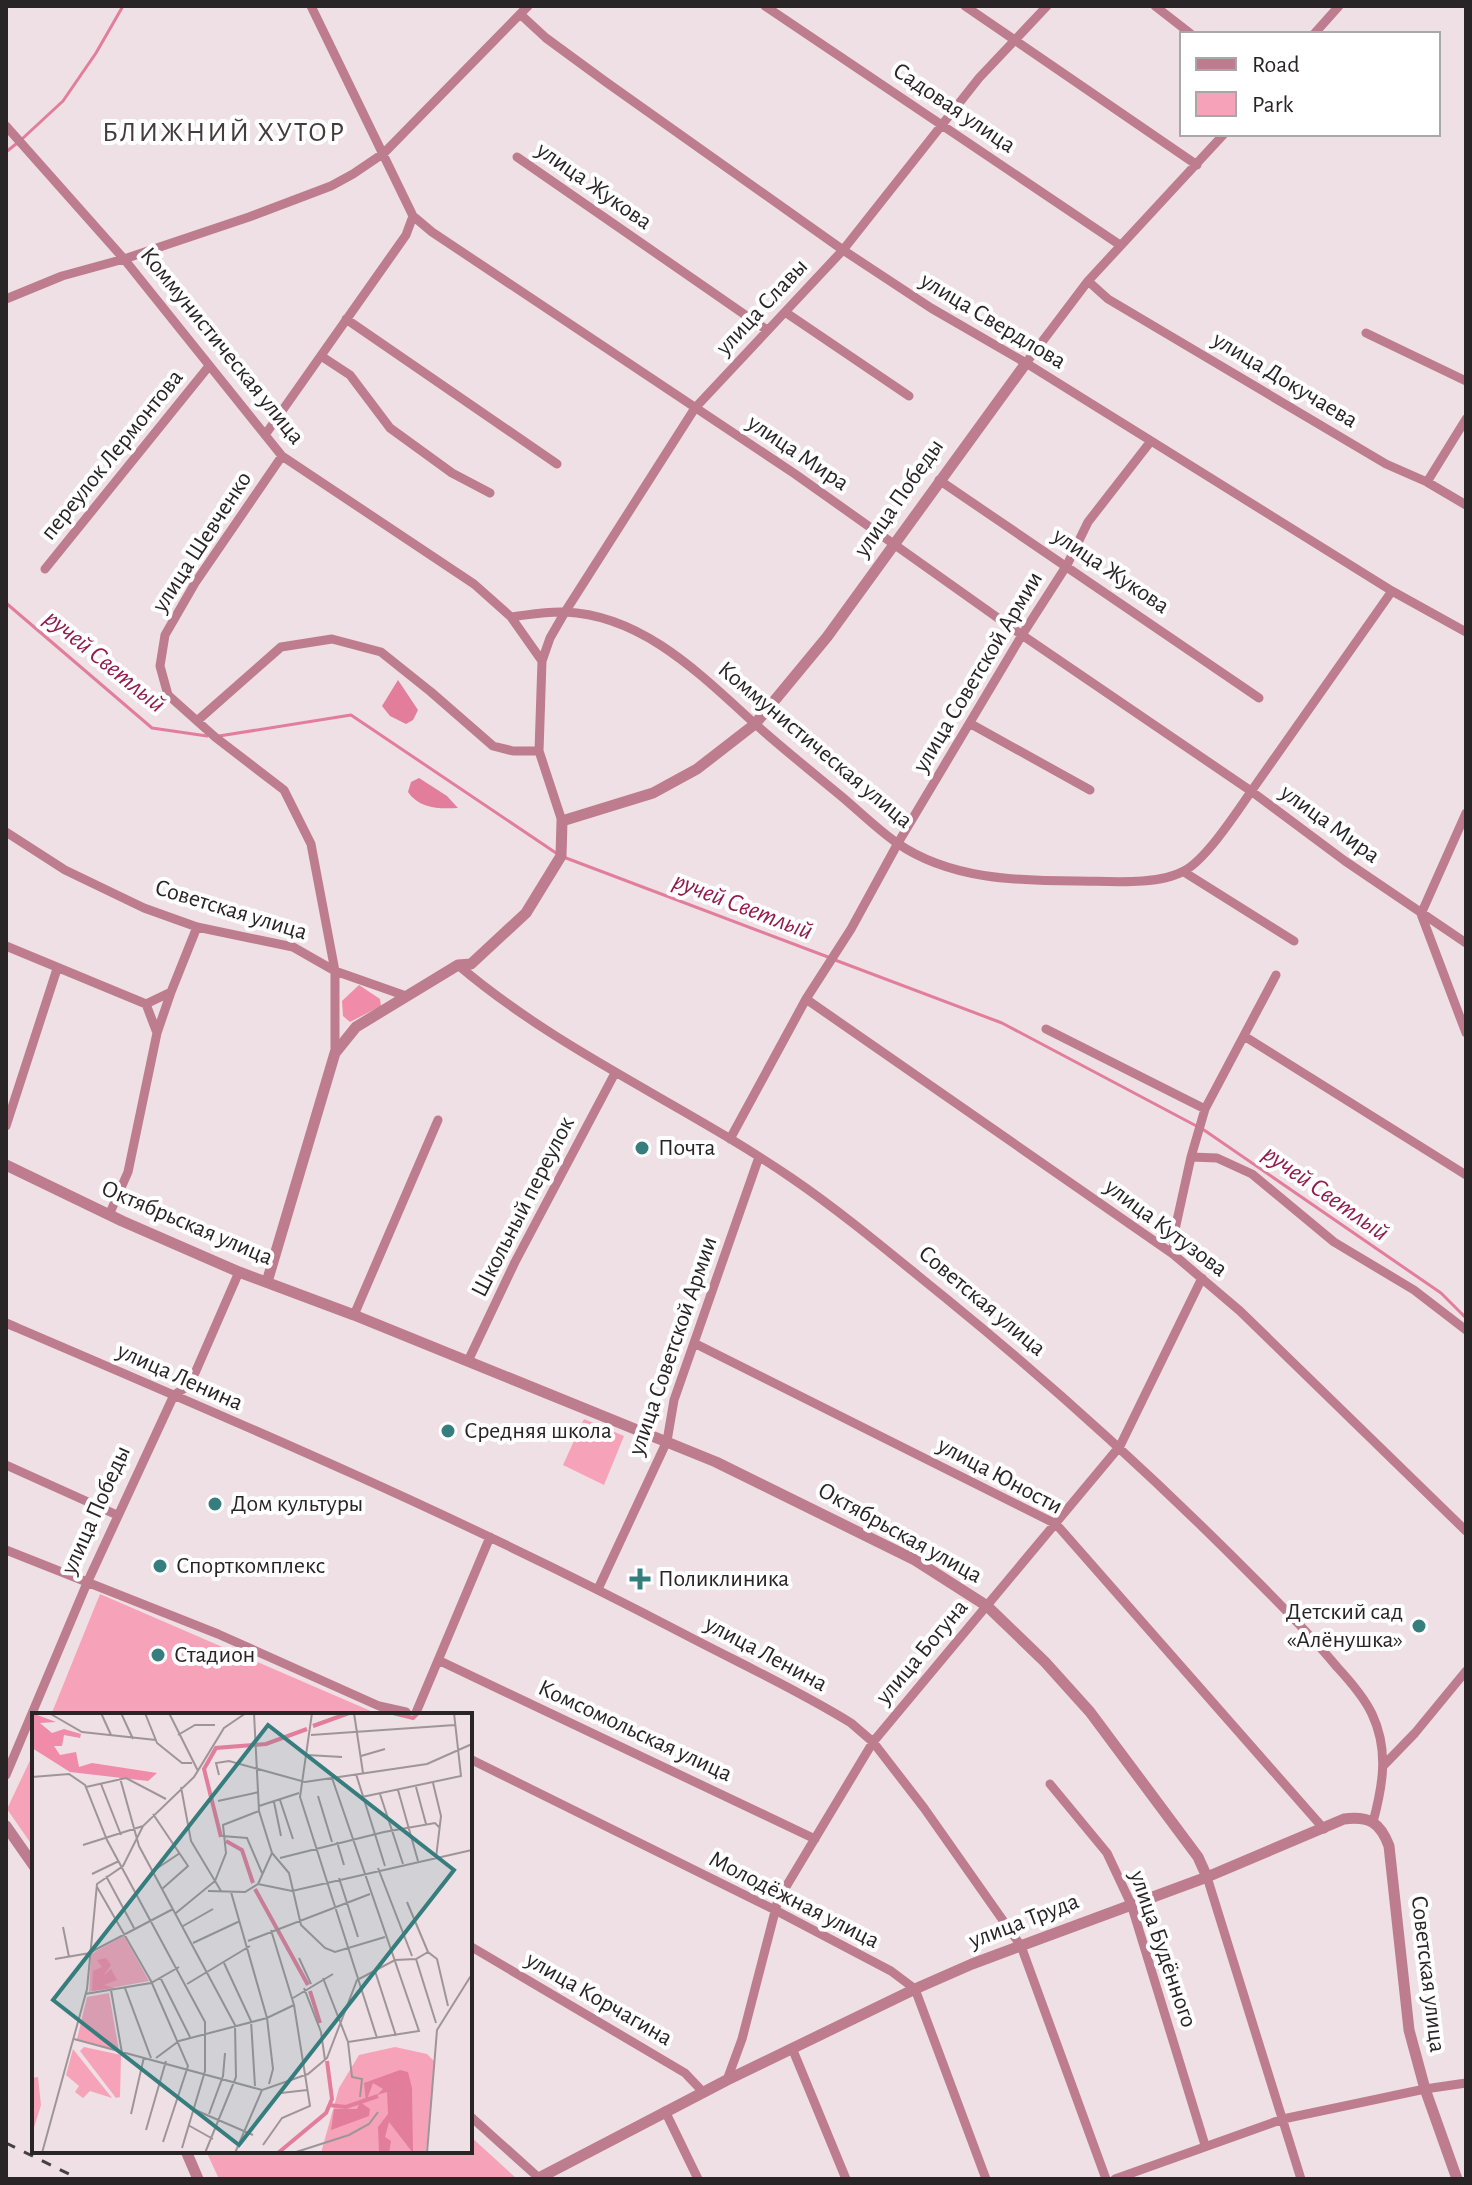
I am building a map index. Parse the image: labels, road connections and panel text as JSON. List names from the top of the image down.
{
  "streets": {
    "street": [
      "Садовая улица",
      "улица Жукова",
      "улица Славы",
      "улица Свердлова",
      "Коммунистическая улица",
      "улица Докучаева",
      "улица Мира",
      "переулок Лермонтова",
      "улица Победы",
      "улица Шевченко",
      "улица Советской Армии",
      "Советская улица",
      "Школьный переулок",
      "Октябрьская улица",
      "улица Кутузова",
      "улица Ленина",
      "улица Юности",
      "улица Богуна",
      "Комсомольская улица",
      "Молодёжная улица",
      "улица Труда",
      "улица Будённого",
      "улица Корчагина"
    ]
  },
  "crossings": [
    ["Садовая улица", "улица Славы"],
    ["Садовая улица", "улица Победы"],
    ["улица Жукова", "улица Славы"],
    ["улица Жукова", "улица Победы"],
    ["улица Жукова", "улица Советской Армии"],
    ["улица Славы", "улица Свердлова"],
    ["улица Славы", "Коммунистическая улица"],
    ["улица Славы", "улица Мира"],
    ["улица Свердлова", "улица Победы"],
    ["улица Свердлова", "улица Советской Армии"],
    ["Коммунистическая улица", "переулок Лермонтова"],
    ["Коммунистическая улица", "улица Победы"],
    ["Коммунистическая улица", "улица Шевченко"],
    ["Коммунистическая улица", "улица Советской Армии"],
    ["улица Докучаева", "улица Победы"],
    ["улица Мира", "улица Победы"],
    ["улица Мира", "улица Советской Армии"],
    ["улица Победы", "Октябрьская улица"],
    ["улица Победы", "улица Ленина"],
    ["улица Шевченко", "Советская улица"],
    ["улица Советской Армии", "Советская улица"],
    ["улица Советской Армии", "Октябрьская улица"],
    ["улица Советской Армии", "улица Кутузова"],
    ["улица Советской Армии", "улица Ленина"],
    ["улица Советской Армии", "улица Юности"],
    ["Советская улица", "Школьный переулок"],
    ["Советская улица", "улица Богуна"],
    ["Советская улица", "улица Труда"],
    ["Школьный переулок", "Октябрьская улица"],
    ["Октябрьская улица", "улица Богуна"],
    ["Октябрьская улица", "улица Труда"],
    ["улица Кутузова", "улица Богуна"],
    ["улица Ленина", "улица Богуна"],
    ["улица Ленина", "улица Труда"],
    ["улица Юности", "улица Богуна"],
    ["улица Юности", "улица Труда"],
    ["улица Богуна", "Комсомольская улица"],
    ["улица Богуна", "Молодёжная улица"],
    ["улица Богуна", "улица Труда"],
    ["Молодёжная улица", "улица Труда"],
    ["улица Труда", "улица Будённого"],
    ["улица Труда", "улица Корчагина"]
  ],
  "districts": ["БЛИЖНИЙ ХУТОР"],
  "water": ["ручей Светлый"],
  "places": {
    "other": [
      "Почта",
      "Средняя школа",
      "Дом культуры",
      "Спорткомплекс",
      "Детский сад «Алёнушка»",
      "Стадион"
    ],
    "health": ["Поликлиника"]
  },
  "legend": ["Road", "Park"]
}
